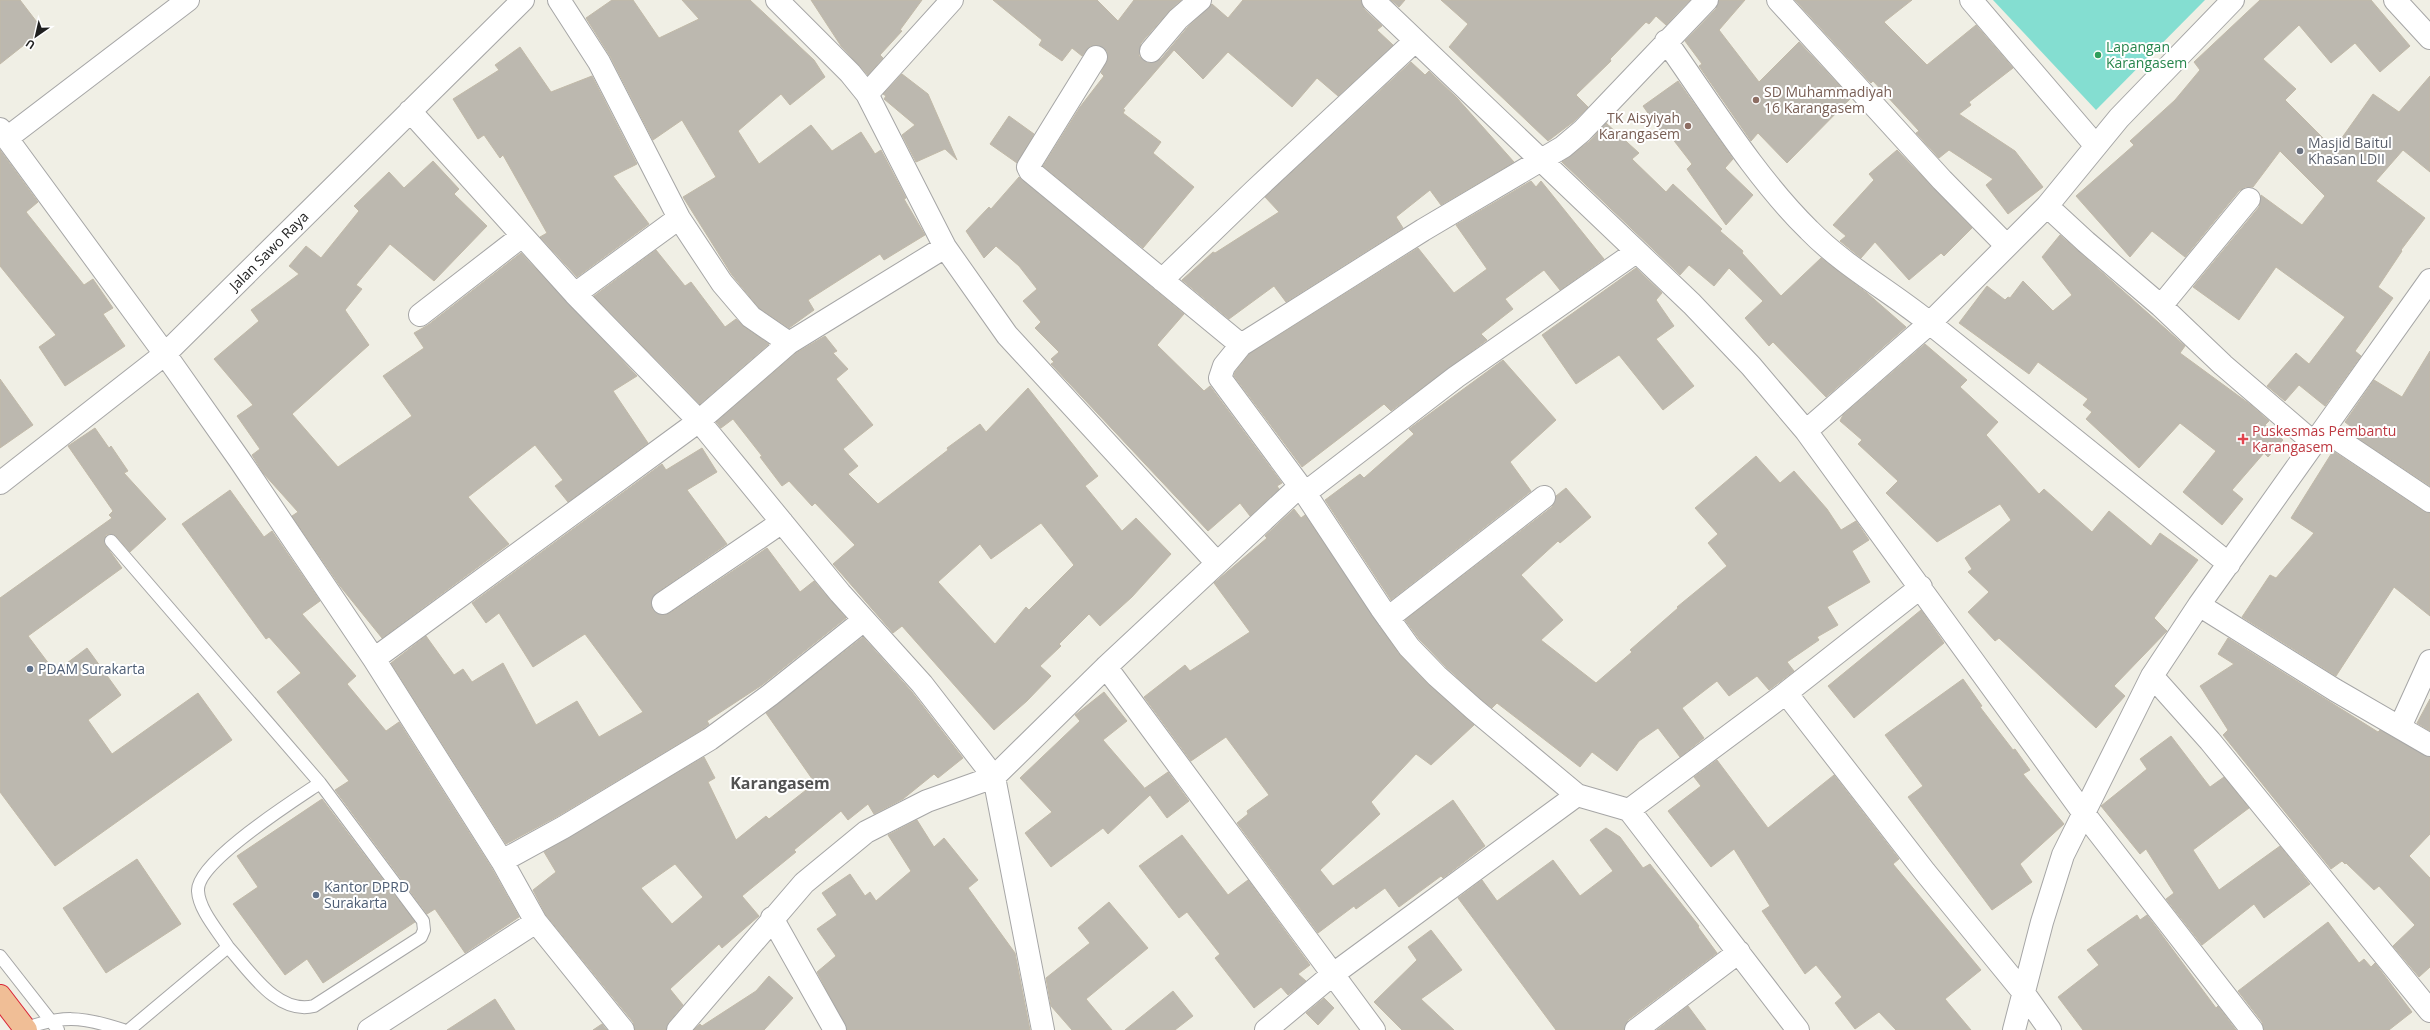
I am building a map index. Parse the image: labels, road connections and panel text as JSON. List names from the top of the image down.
{
  "streets": {
    "street": ["Jalan Sawo Raya"]
  },
  "districts": ["Karangasem"],
  "places": {
    "other": [
      "Lapangan Karangasem",
      "SD Muhammadiyah 16 Karangasem",
      "TK Aisyiyah Karangasem",
      "Masjid Baitul Khasan LDII",
      "PDAM Surakarta",
      "Kantor DPRD Surakarta"
    ],
    "health": ["Puskesmas Pembantu Karangasem"]
  },
  "north": "bottom left"
}
